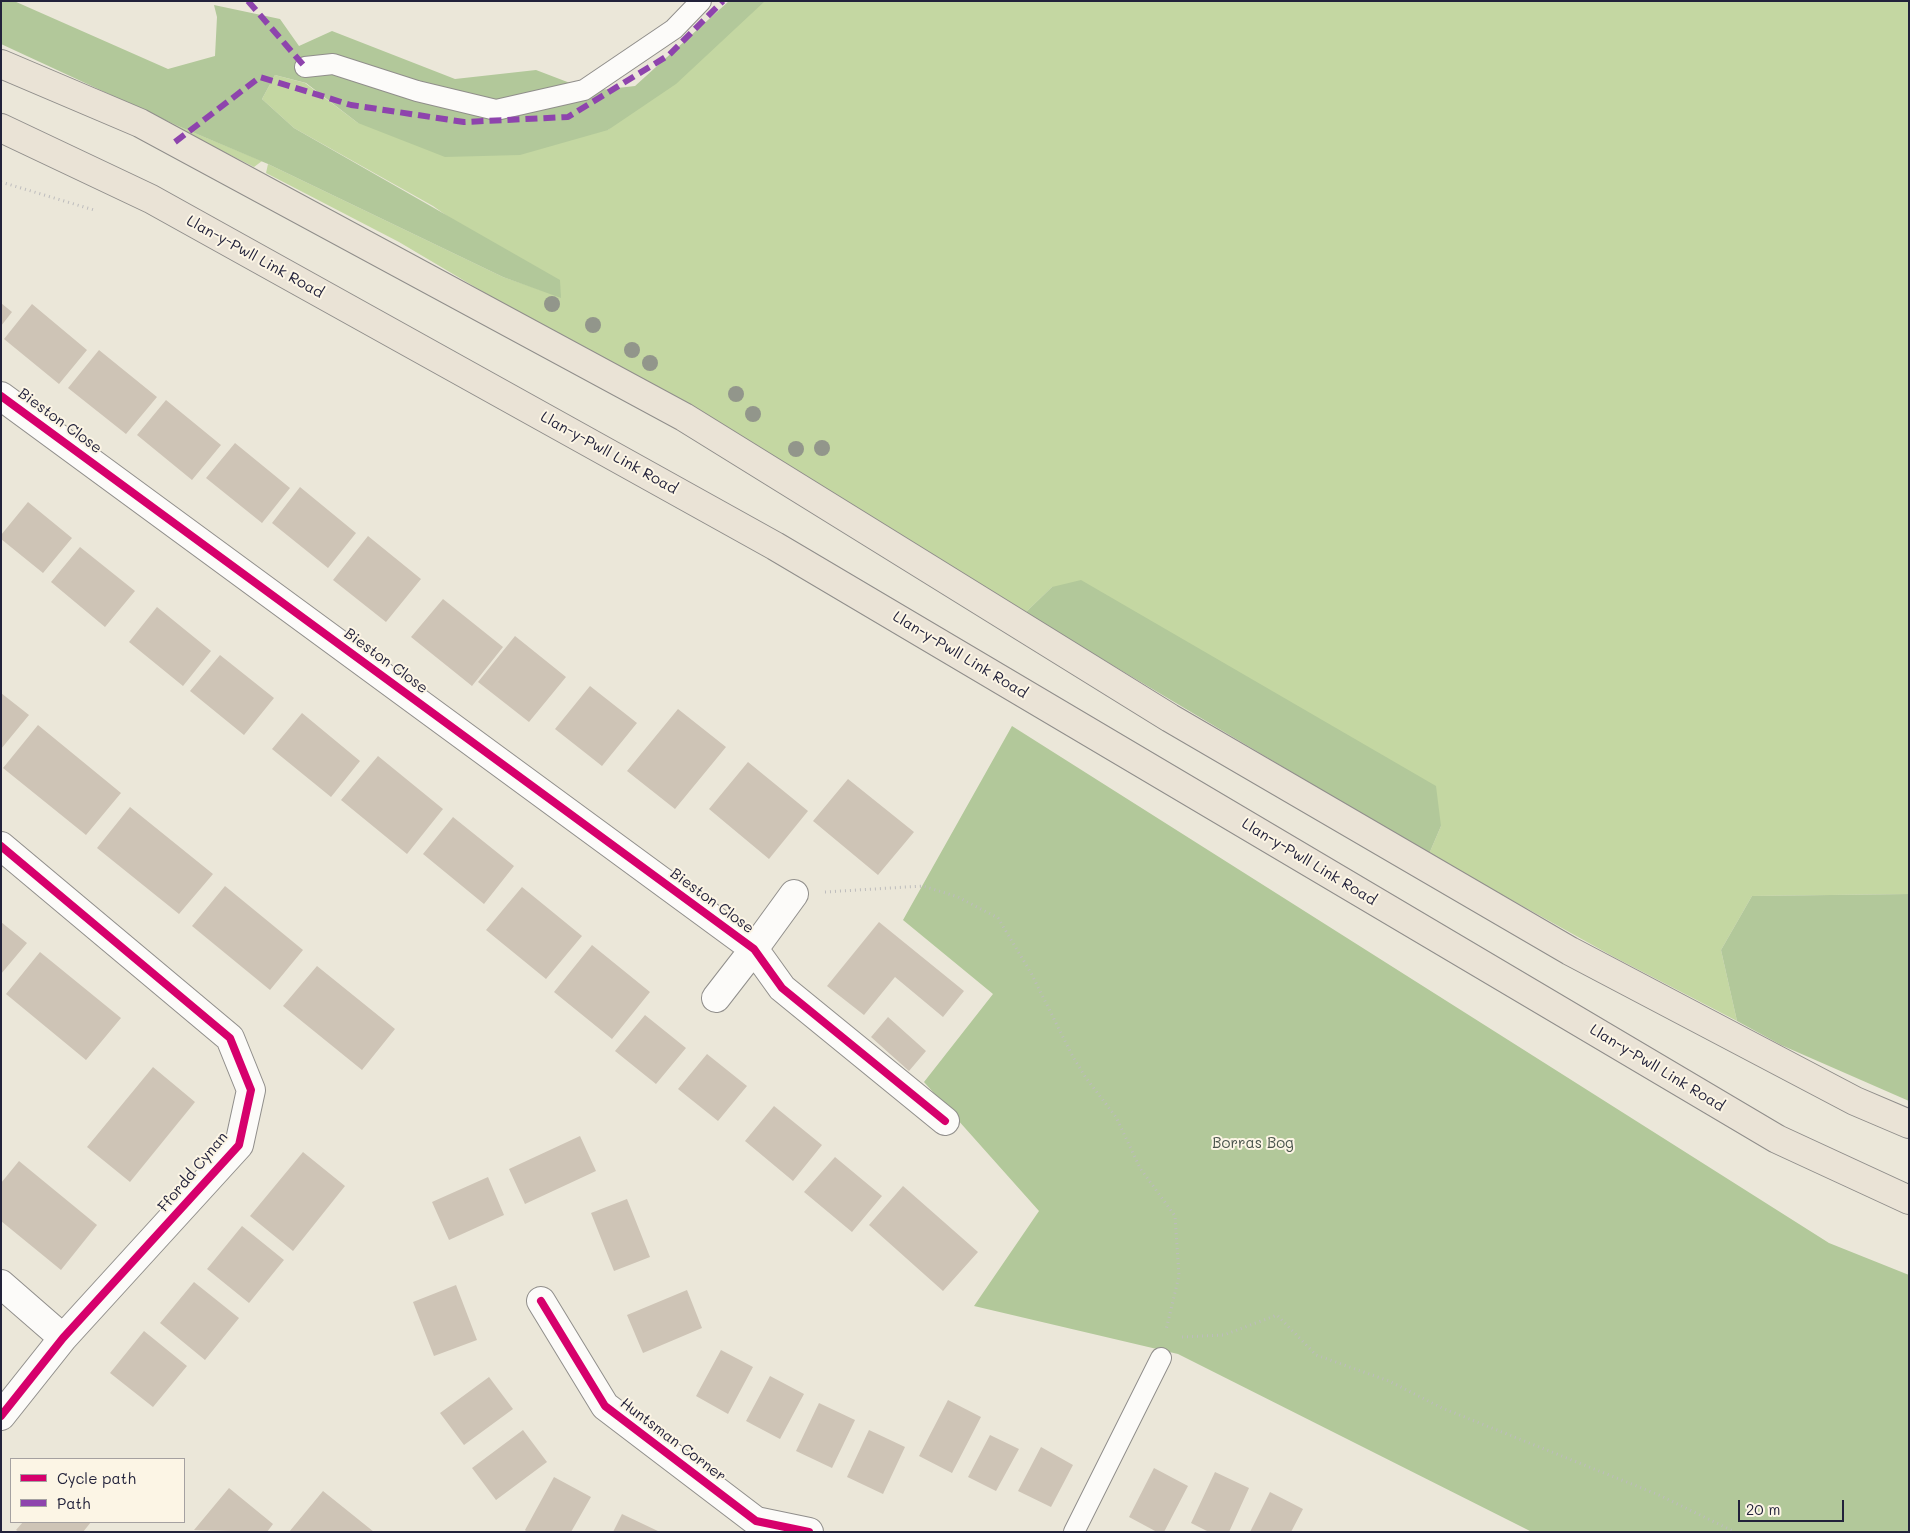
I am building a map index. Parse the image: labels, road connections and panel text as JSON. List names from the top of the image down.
{
  "streets": {
    "highway": ["Llan-y-Pwll Link Road"],
    "street": ["Bieston Close", "Ffordd Cynan", "Huntsman Corner"]
  },
  "parks": ["Borras Bog"],
  "legend": ["Cycle path", "Path"],
  "scale_bar": "20 m"
}
